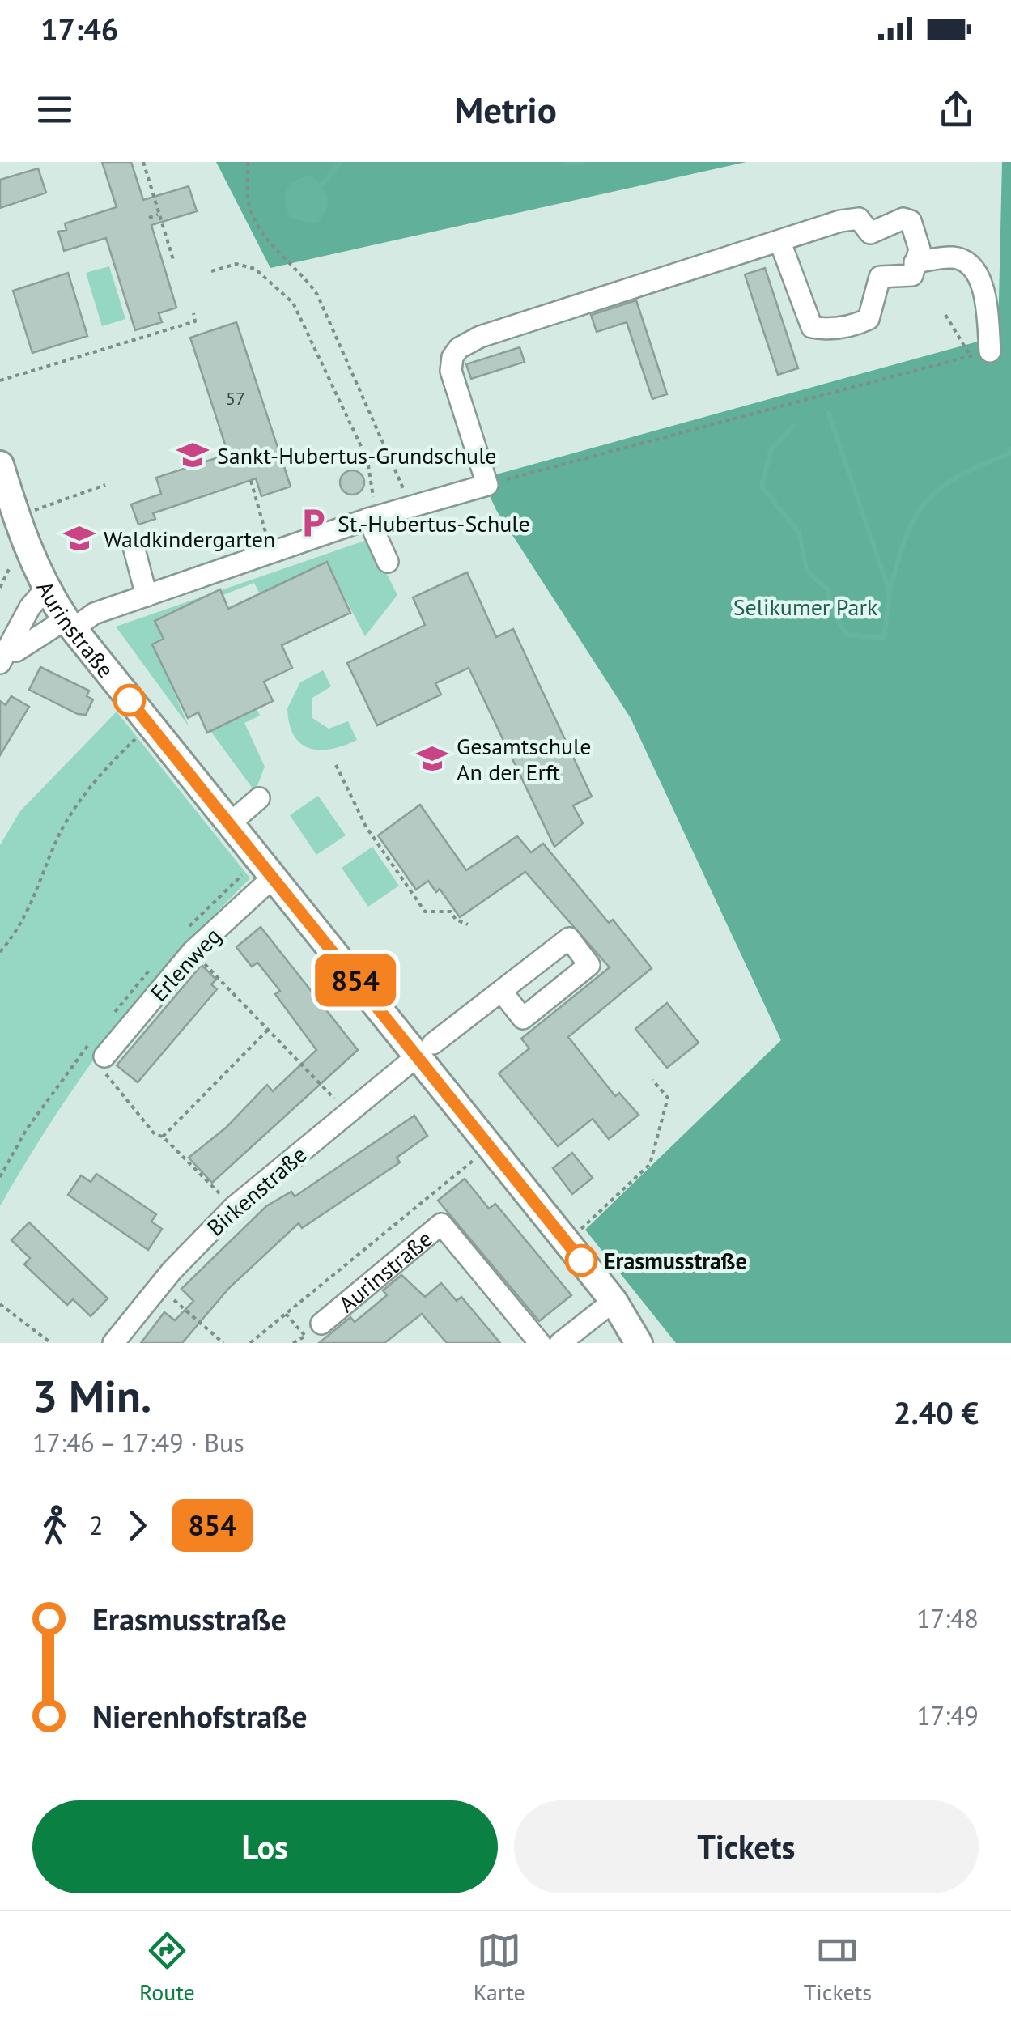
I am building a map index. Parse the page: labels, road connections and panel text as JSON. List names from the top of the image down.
{
  "streets": {
    "main road": ["Aurinstraße"],
    "street": ["Erlenweg", "Birkenstraße"]
  },
  "crossings": [
    ["Aurinstraße", "Erlenweg"],
    ["Aurinstraße", "Birkenstraße"]
  ],
  "parks": ["Selikumer Park"],
  "places": {
    "school or university": ["Sankt-Hubertus-Grundschule", "Waldkindergarten", "Gesamtschule An der Erft"],
    "parking": ["St.-Hubertus-Schule"],
    "other": ["Erasmusstraße"]
  },
  "lines": ["bus line 854"],
  "house_numbers": ["57"],
  "page": {
    "status": "17:46",
    "header": "Metrio",
    "on_map": "854",
    "heading": ["3 Min.", "17:46 – 17:49 · Bus", "2.40 €"],
    "legs": ["2", "854"],
    "list": [
      {
        "name": "Erasmusstraße",
        "value": "17:48"
      },
      {
        "name": "Nierenhofstraße",
        "value": "17:49"
      }
    ],
    "buttons": ["Los", "Tickets"],
    "tabs": ["Route", "Karte", "Tickets"]
  }
}
